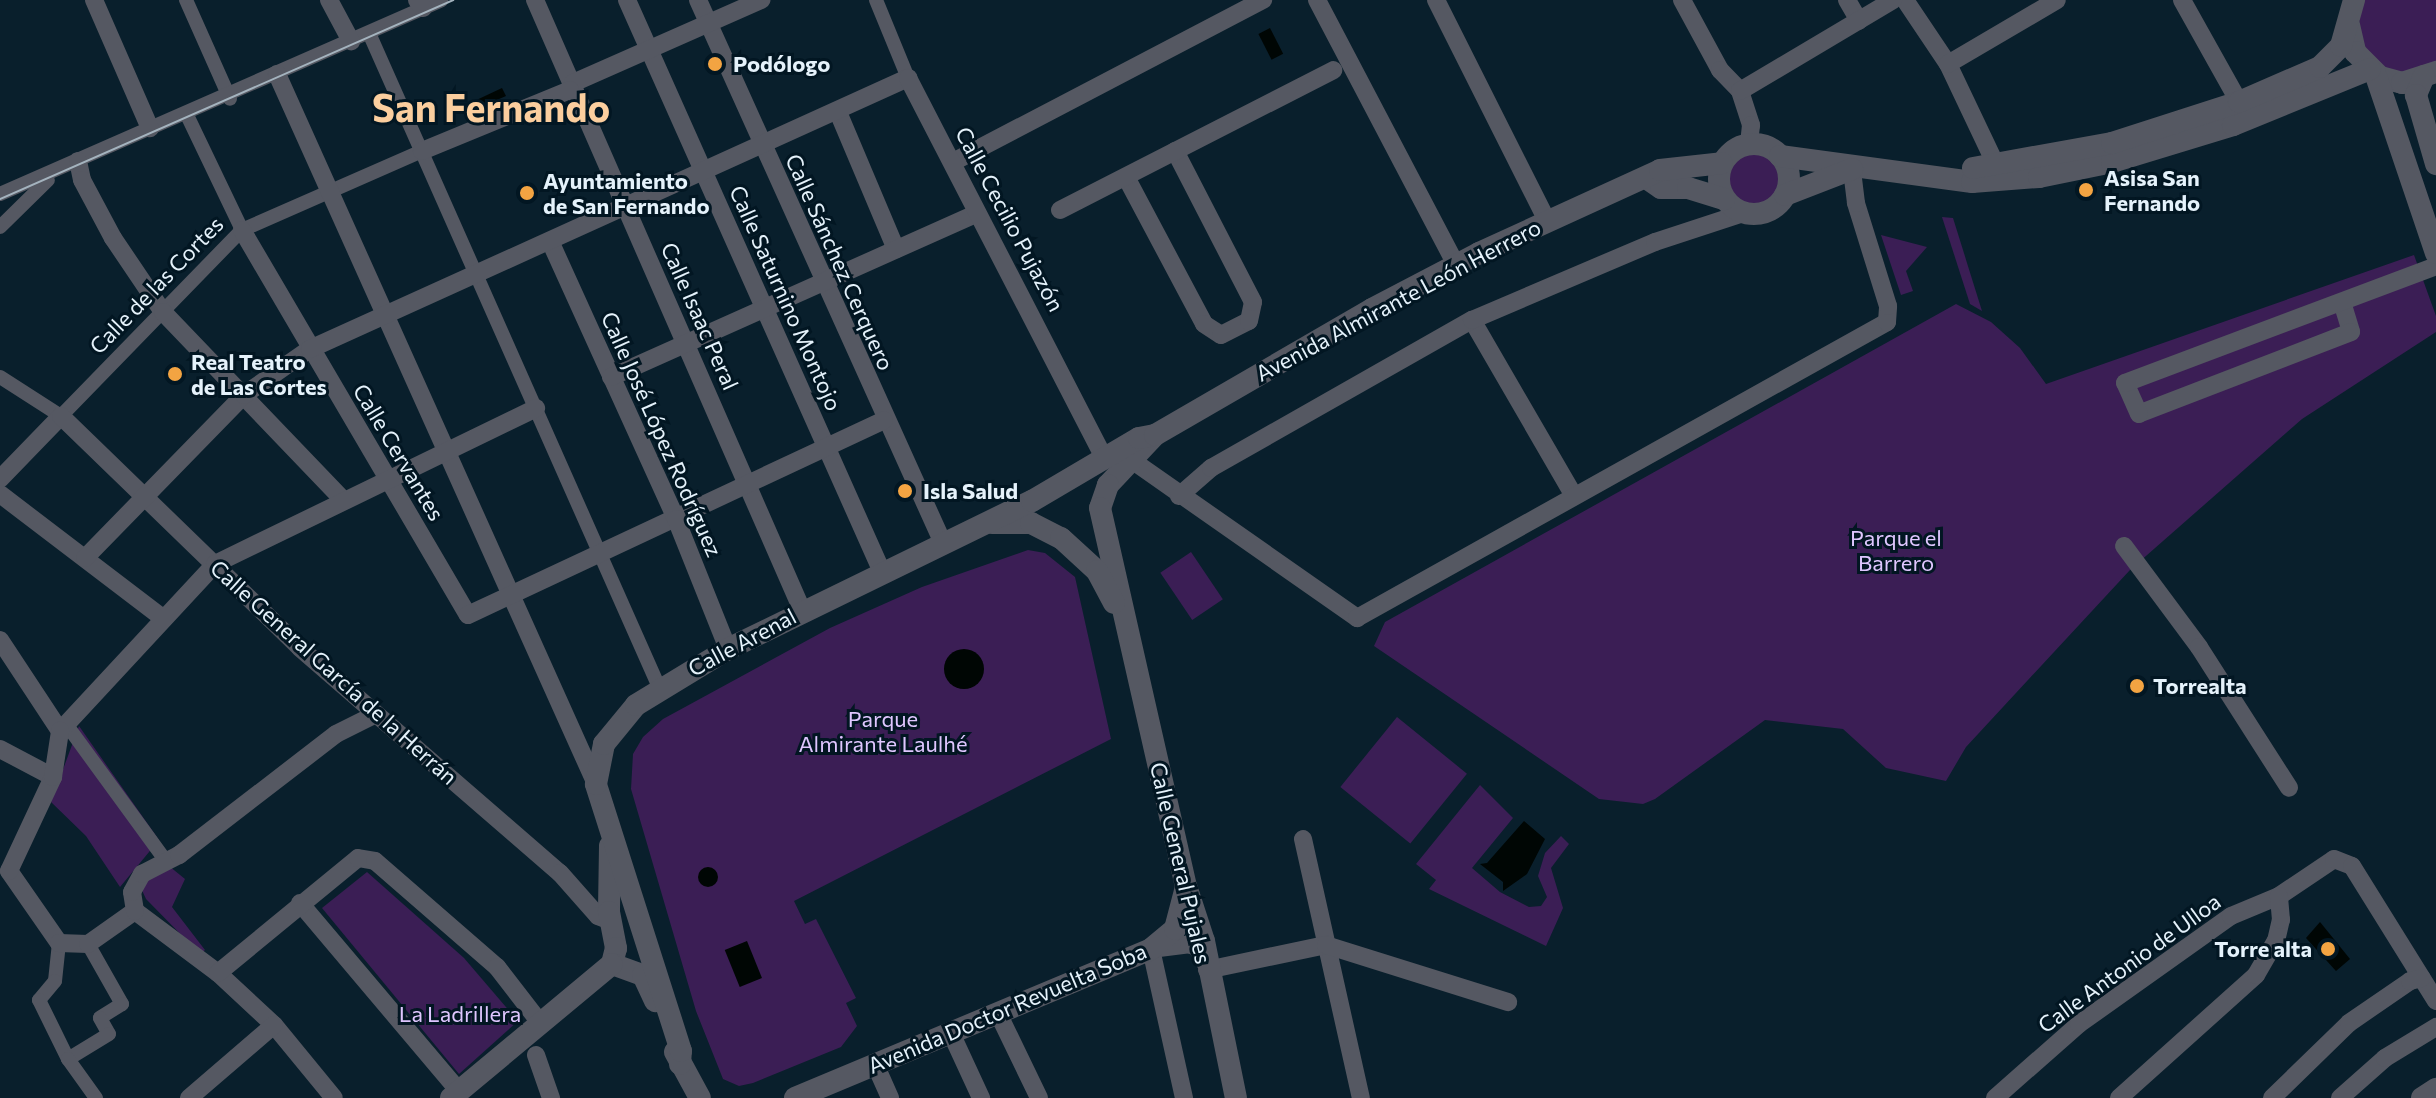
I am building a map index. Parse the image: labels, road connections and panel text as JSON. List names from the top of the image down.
{
  "streets": {
    "street": [
      "Calle Cecilio Pujazón",
      "Calle Sánchez Cerquero",
      "Calle de las Cortes",
      "Calle Saturnino Montojo",
      "Avenida Almirante León Herrero",
      "Calle Isaac Peral",
      "Calle José López Rodríguez",
      "Calle Cervantes",
      "Calle Arenal",
      "Calle General García de la Herrán",
      "Calle General Pujales",
      "Calle Antonio de Ulloa",
      "Avenida Doctor Revuelta Soba"
    ]
  },
  "crossings": [
    ["Calle Cecilio Pujazón", "Avenida Almirante León Herrero"],
    ["Calle Sánchez Cerquero", "Calle Arenal"],
    ["Calle de las Cortes", "Calle Cervantes"],
    ["Calle de las Cortes", "Calle General García de la Herrán"],
    ["Calle Saturnino Montojo", "Calle Arenal"],
    ["Avenida Almirante León Herrero", "Calle Arenal"],
    ["Avenida Almirante León Herrero", "Calle General Pujales"],
    ["Calle Isaac Peral", "Calle Arenal"],
    ["Calle José López Rodríguez", "Calle Arenal"],
    ["Calle General Pujales", "Avenida Doctor Revuelta Soba"]
  ],
  "districts": ["San Fernando"],
  "parks": ["Parque el Barrero", "Parque Almirante Laulhé", "La Ladrillera"],
  "places": [
    "Podólogo",
    "Asisa San Fernando",
    "Ayuntamiento de San Fernando",
    "Real Teatro de Las Cortes",
    "Isla Salud",
    "Torrealta",
    "Torre alta"
  ]
}
